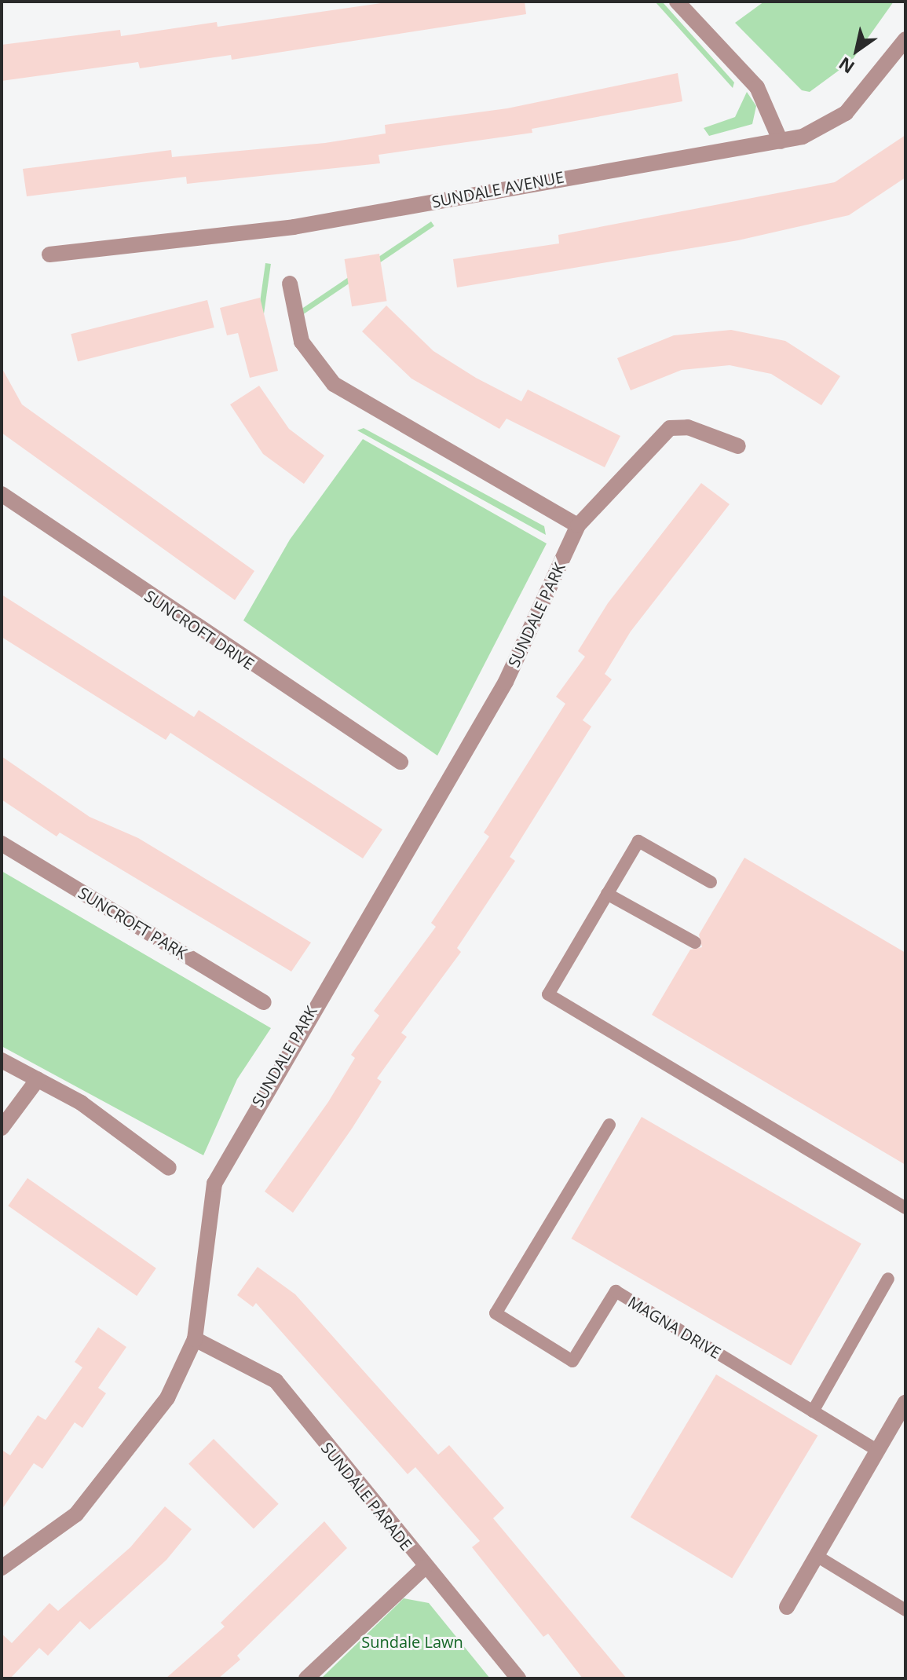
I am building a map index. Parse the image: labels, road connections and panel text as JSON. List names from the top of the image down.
{
  "streets": {
    "street": [
      "SUNDALE AVENUE",
      "SUNDALE PARK",
      "SUNCROFT DRIVE",
      "SUNCROFT PARK",
      "SUNDALE PARADE"
    ],
    "lane": ["MAGNA DRIVE"]
  },
  "crossings": [
    ["SUNDALE PARK", "SUNDALE PARADE"]
  ],
  "parks": ["Sundale Lawn"],
  "north": "bottom left"
}
